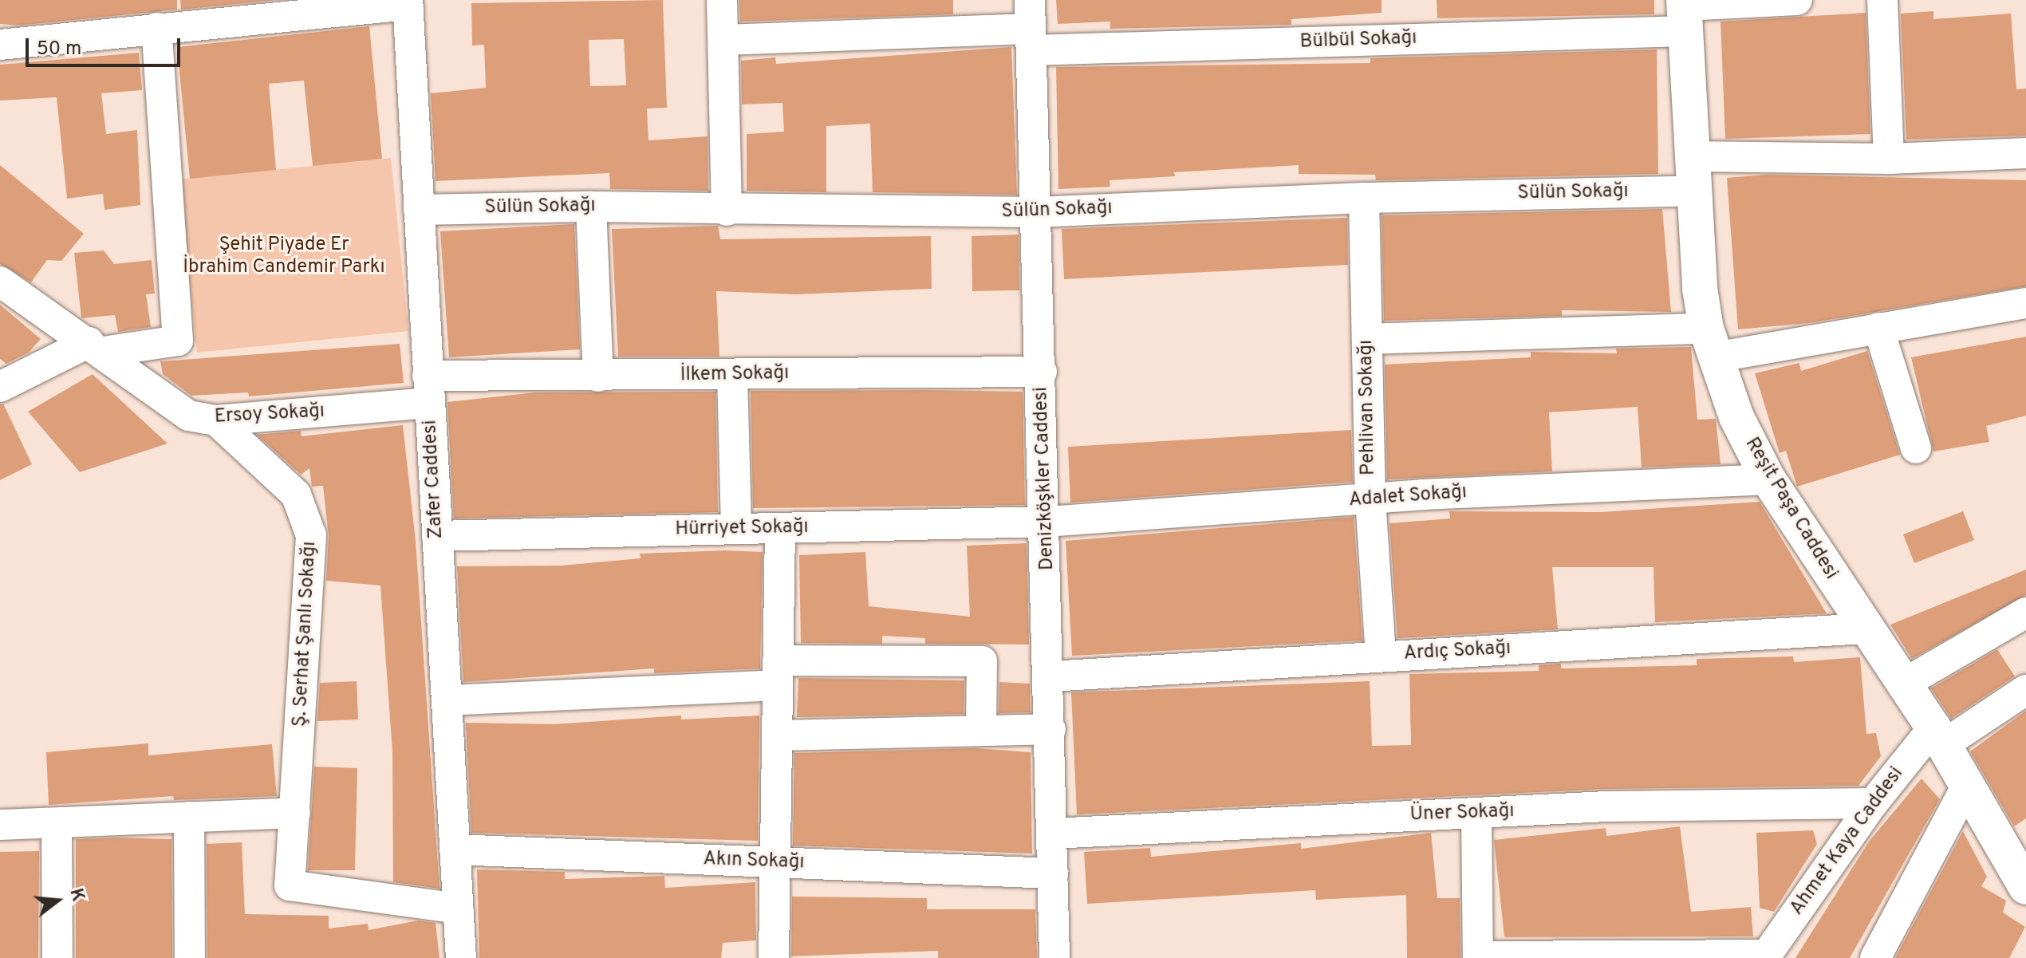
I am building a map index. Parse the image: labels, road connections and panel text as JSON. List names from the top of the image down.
{
  "streets": {
    "main road": ["Reşit Paşa Caddesi"],
    "street": [
      "Bülbül Sokağı",
      "Sülün Sokağı",
      "İlkem Sokağı",
      "Pehlivan Sokağı",
      "Ersoy Sokağı",
      "Denizköşkler Caddesi",
      "Zafer Caddesi",
      "Adalet Sokağı",
      "Hürriyet Sokağı",
      "Ş. Serhat Şanlı Sokağı",
      "Ardıç Sokağı",
      "Üner Sokağı",
      "Ahmet Kaya Caddesi",
      "Akın Sokağı"
    ]
  },
  "crossings": [
    ["Bülbül Sokağı", "Denizköşkler Caddesi"],
    ["Bülbül Sokağı", "Reşit Paşa Caddesi"],
    ["Sülün Sokağı", "Pehlivan Sokağı"],
    ["Sülün Sokağı", "Denizköşkler Caddesi"],
    ["Sülün Sokağı", "Zafer Caddesi"],
    ["Sülün Sokağı", "Reşit Paşa Caddesi"],
    ["İlkem Sokağı", "Ersoy Sokağı"],
    ["İlkem Sokağı", "Denizköşkler Caddesi"],
    ["İlkem Sokağı", "Zafer Caddesi"],
    ["Pehlivan Sokağı", "Adalet Sokağı"],
    ["Pehlivan Sokağı", "Ardıç Sokağı"],
    ["Ersoy Sokağı", "Zafer Caddesi"],
    ["Ersoy Sokağı", "Ş. Serhat Şanlı Sokağı"],
    ["Denizköşkler Caddesi", "Adalet Sokağı"],
    ["Denizköşkler Caddesi", "Hürriyet Sokağı"],
    ["Denizköşkler Caddesi", "Ardıç Sokağı"],
    ["Denizköşkler Caddesi", "Üner Sokağı"],
    ["Denizköşkler Caddesi", "Akın Sokağı"],
    ["Zafer Caddesi", "Hürriyet Sokağı"],
    ["Zafer Caddesi", "Ş. Serhat Şanlı Sokağı"],
    ["Zafer Caddesi", "Akın Sokağı"],
    ["Adalet Sokağı", "Reşit Paşa Caddesi"],
    ["Adalet Sokağı", "Hürriyet Sokağı"],
    ["Reşit Paşa Caddesi", "Ardıç Sokağı"],
    ["Reşit Paşa Caddesi", "Ahmet Kaya Caddesi"],
    ["Üner Sokağı", "Ahmet Kaya Caddesi"]
  ],
  "parks": ["Şehit Piyade Er İbrahim Candemir Parkı"],
  "scale_bar": "50 m",
  "north": "right"
}
